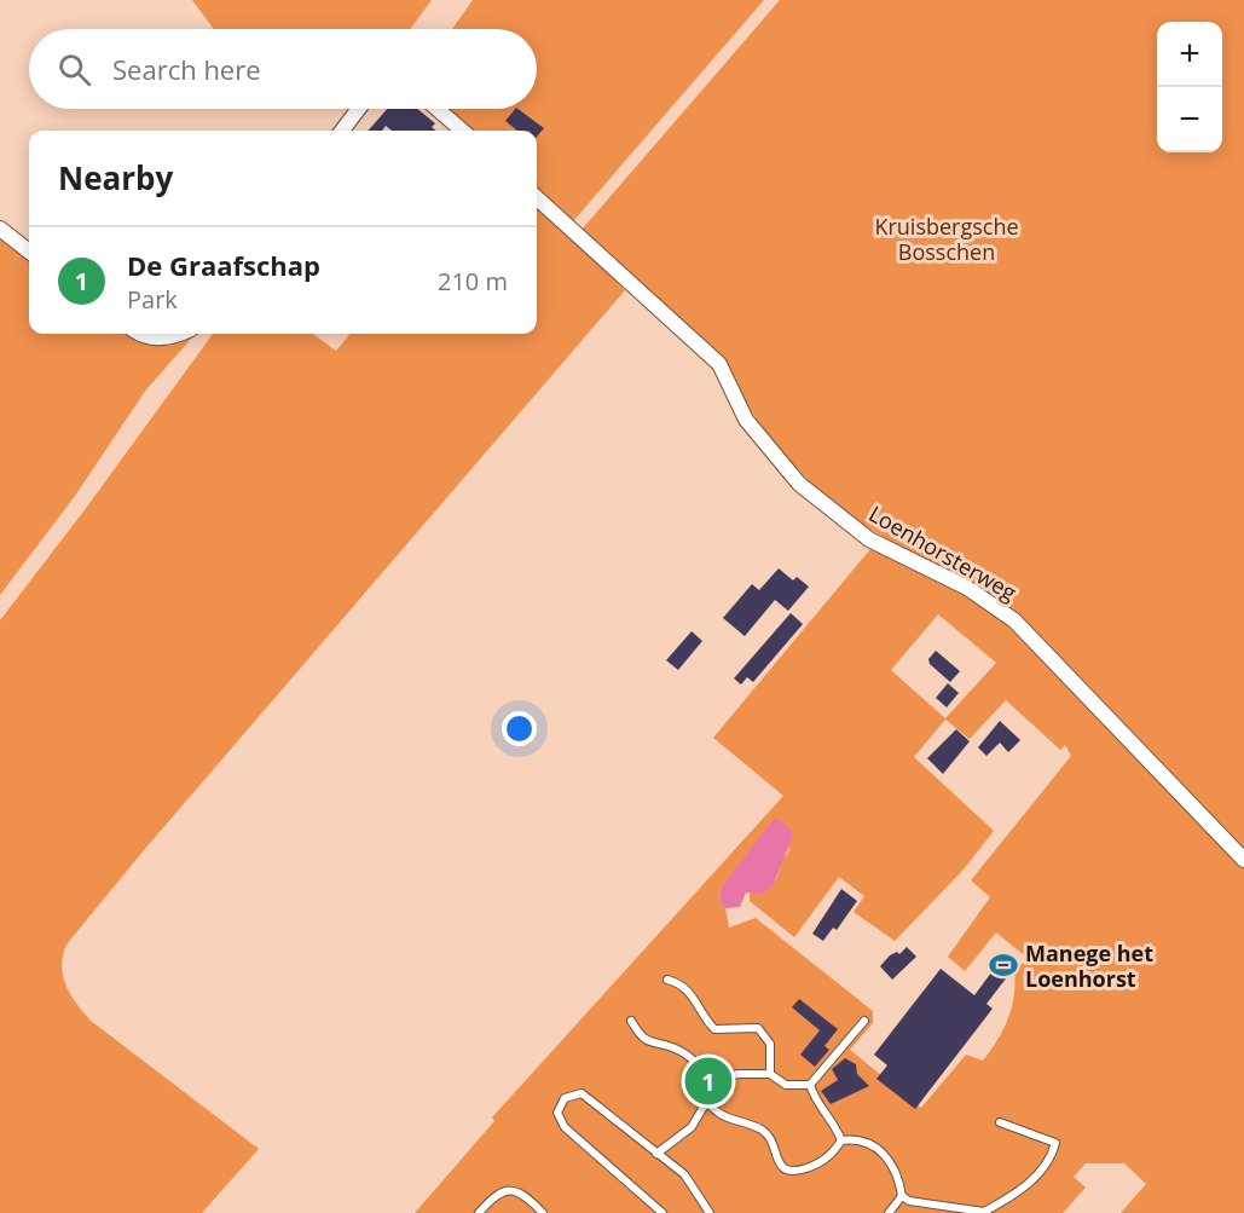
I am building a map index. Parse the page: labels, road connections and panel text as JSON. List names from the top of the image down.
{
  "streets": {
    "street": ["Loenhorsterweg"]
  },
  "parks": ["Kruisbergsche Bosschen"],
  "places": {
    "sports": ["Manege het Loenhorst"]
  },
  "page": {
    "map_buttons": ["+", "−"],
    "search": "Search here",
    "heading": "Nearby",
    "list": [
      {
        "mark": "1",
        "name": "De Graafschap",
        "note": "Park",
        "value": "210 m"
      }
    ],
    "pins": "1"
  }
}
